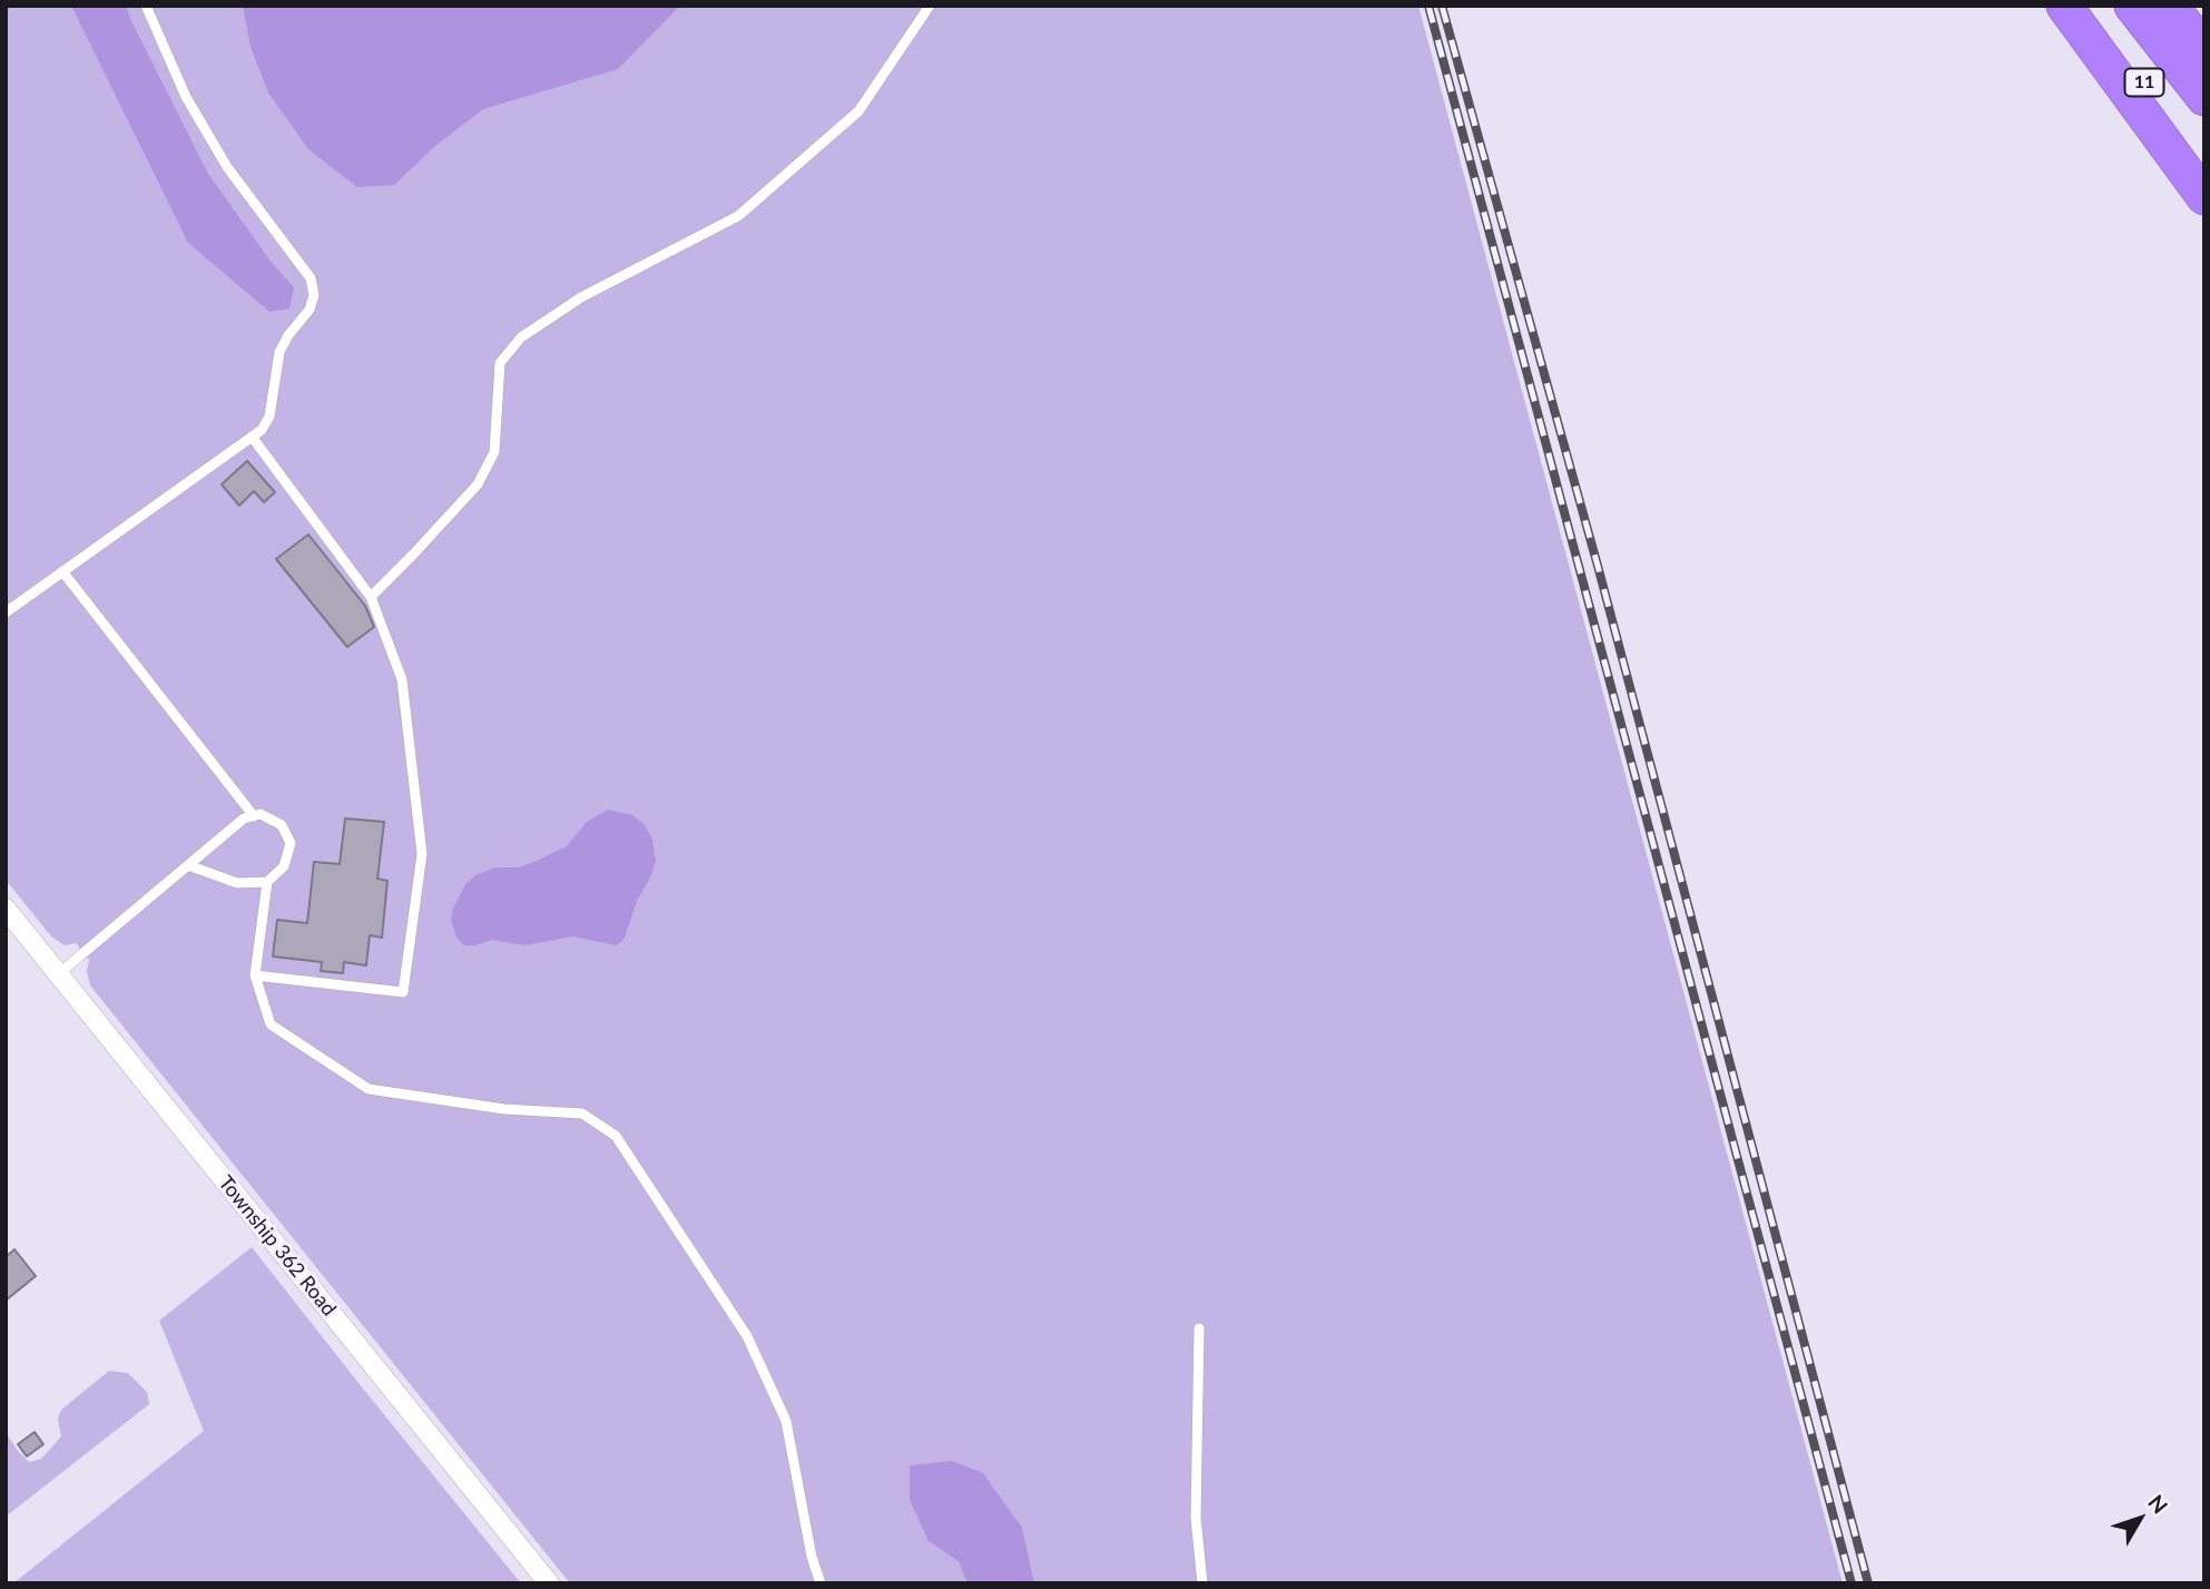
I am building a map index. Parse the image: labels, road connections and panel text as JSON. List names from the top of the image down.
{
  "streets": {
    "highway": ["11"],
    "street": ["Township 362 Road"]
  },
  "north": "top right"
}
